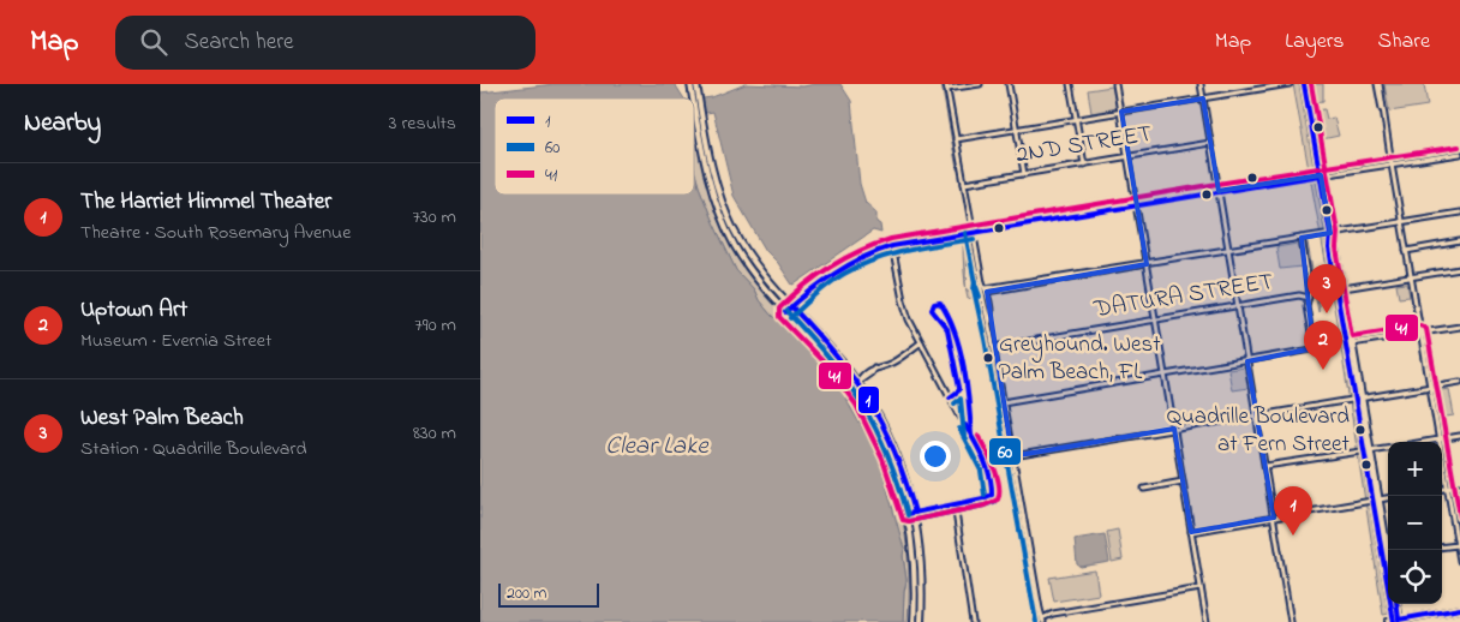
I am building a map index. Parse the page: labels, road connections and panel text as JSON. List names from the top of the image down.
{
  "streets": {
    "street": ["2ND STREET", "DATURA STREET"]
  },
  "water": ["Clear Lake"],
  "places": ["Greyhound. West Palm Beach, FL", "Quadrille Boulevard at Fern Street"],
  "lines": ["transit line 1", "transit line 41", "transit line 60"],
  "legend": ["1", "60", "41"],
  "scale_bar": "200 m",
  "page": {
    "header": "Map",
    "search": "Search here",
    "nav": ["Map", "Layers", "Share"],
    "heading": ["Nearby", "3 results"],
    "list": [
      {
        "mark": "1",
        "name": "The Harriet Himmel Theater",
        "note": "Theatre · South Rosemary Avenue",
        "value": "730 m"
      },
      {
        "mark": "2",
        "name": "Uptown Art",
        "note": "Museum · Evernia Street",
        "value": "790 m"
      },
      {
        "mark": "3",
        "name": "West Palm Beach",
        "note": "Station · Quadrille Boulevard",
        "value": "830 m"
      }
    ],
    "pins": ["3", "2", "1"],
    "map_buttons": ["+", "−"],
    "scale": "200 m"
  }
}
